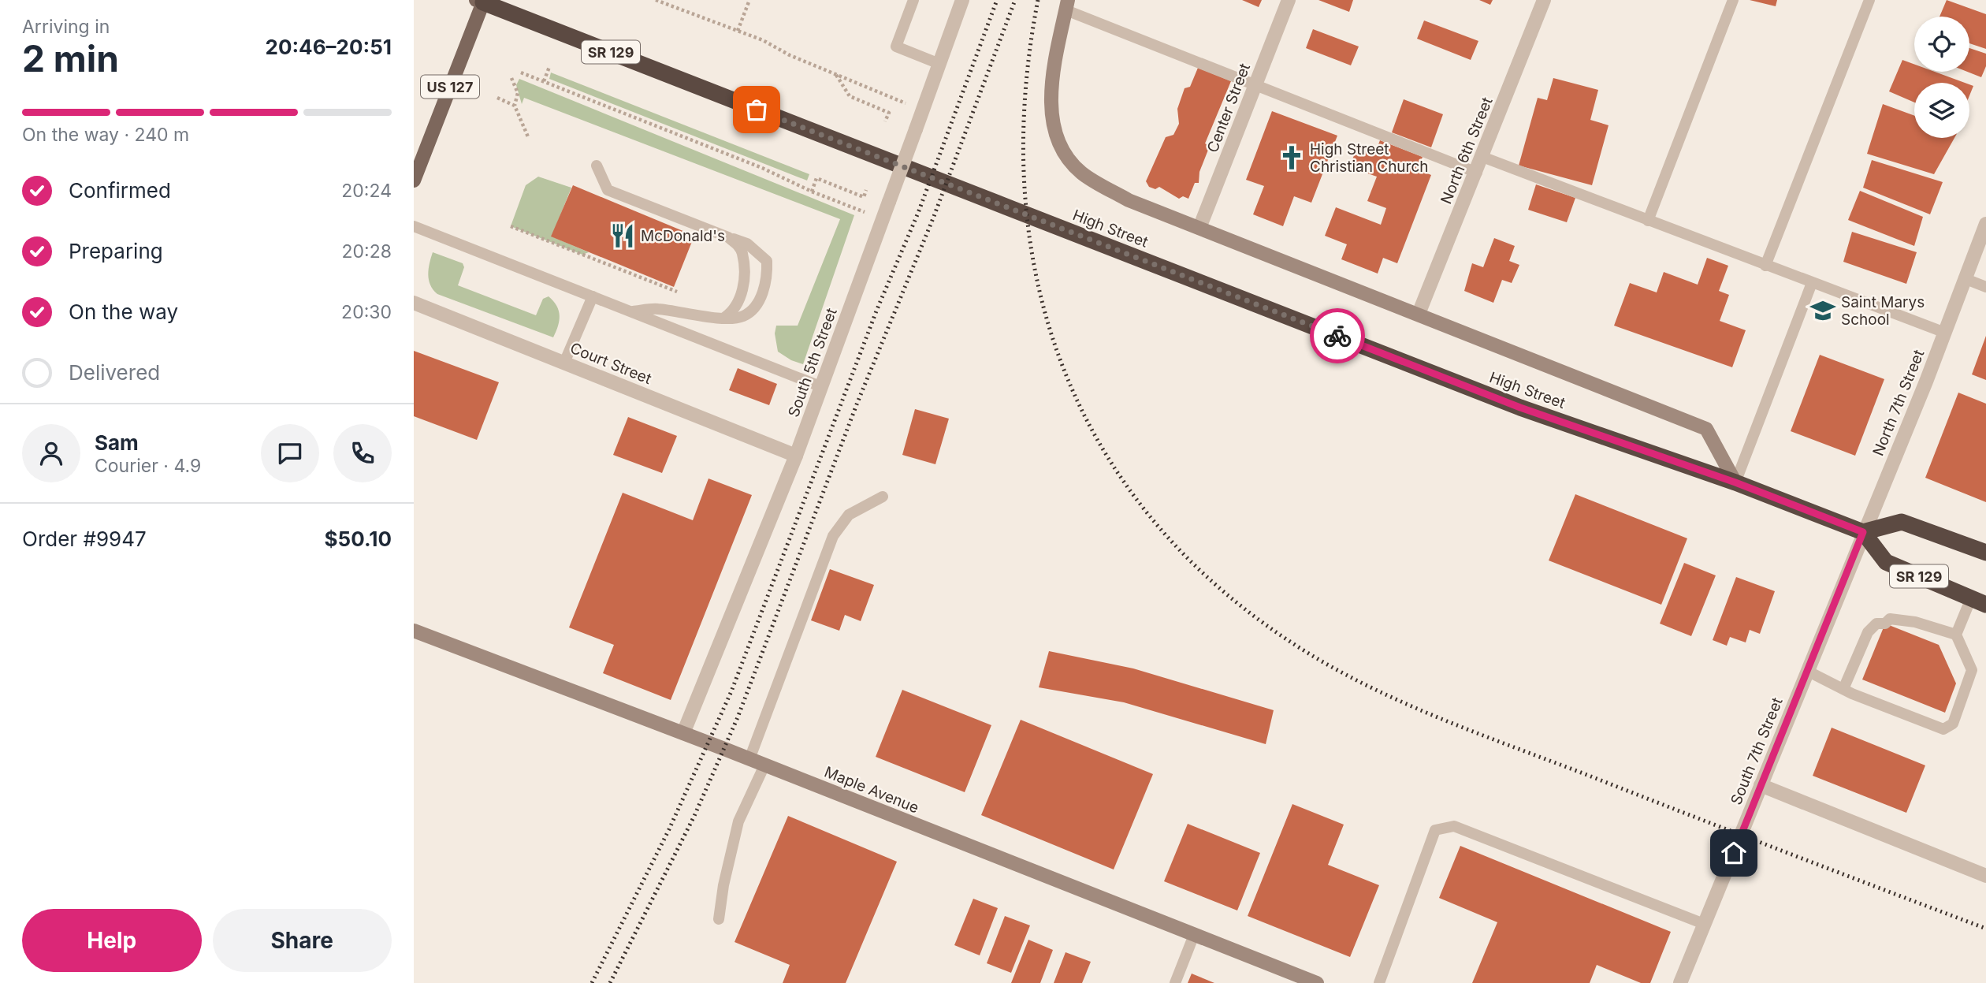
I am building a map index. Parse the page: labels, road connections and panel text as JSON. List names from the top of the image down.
{
  "streets": {
    "highway": ["SR 129", "High Street"],
    "main road": ["US 127"],
    "street": [
      "Center Street",
      "North 6th Street",
      "South 5th Street",
      "Court Street",
      "North 7th Street",
      "South 7th Street",
      "Maple Avenue"
    ]
  },
  "crossings": [
    ["SR 129", "High Street"],
    ["SR 129", "North 7th Street"],
    ["SR 129", "South 7th Street"],
    ["US 127", "High Street"],
    ["Center Street", "High Street"],
    ["North 6th Street", "High Street"],
    ["High Street", "North 7th Street"],
    ["High Street", "South 7th Street"],
    ["South 5th Street", "Court Street"],
    ["South 5th Street", "Maple Avenue"],
    ["North 7th Street", "South 7th Street"]
  ],
  "places": {
    "church": ["High Street Christian Church"],
    "restaurant": ["McDonald's"],
    "school or university": ["Saint Marys School"]
  },
  "page": {
    "heading": ["2 min", "Arriving in", "20:46–20:51"],
    "panel": [
      "Sam",
      "Courier · 4.9",
      "Order #9947",
      "$50.10"
    ],
    "bar": "On the way · 240 m",
    "list": [
      ["Confirmed", "20:24"],
      ["Preparing", "20:28"],
      ["On the way", "20:30"],
      "Delivered"
    ],
    "buttons": ["Help", "Share"]
  }
}
